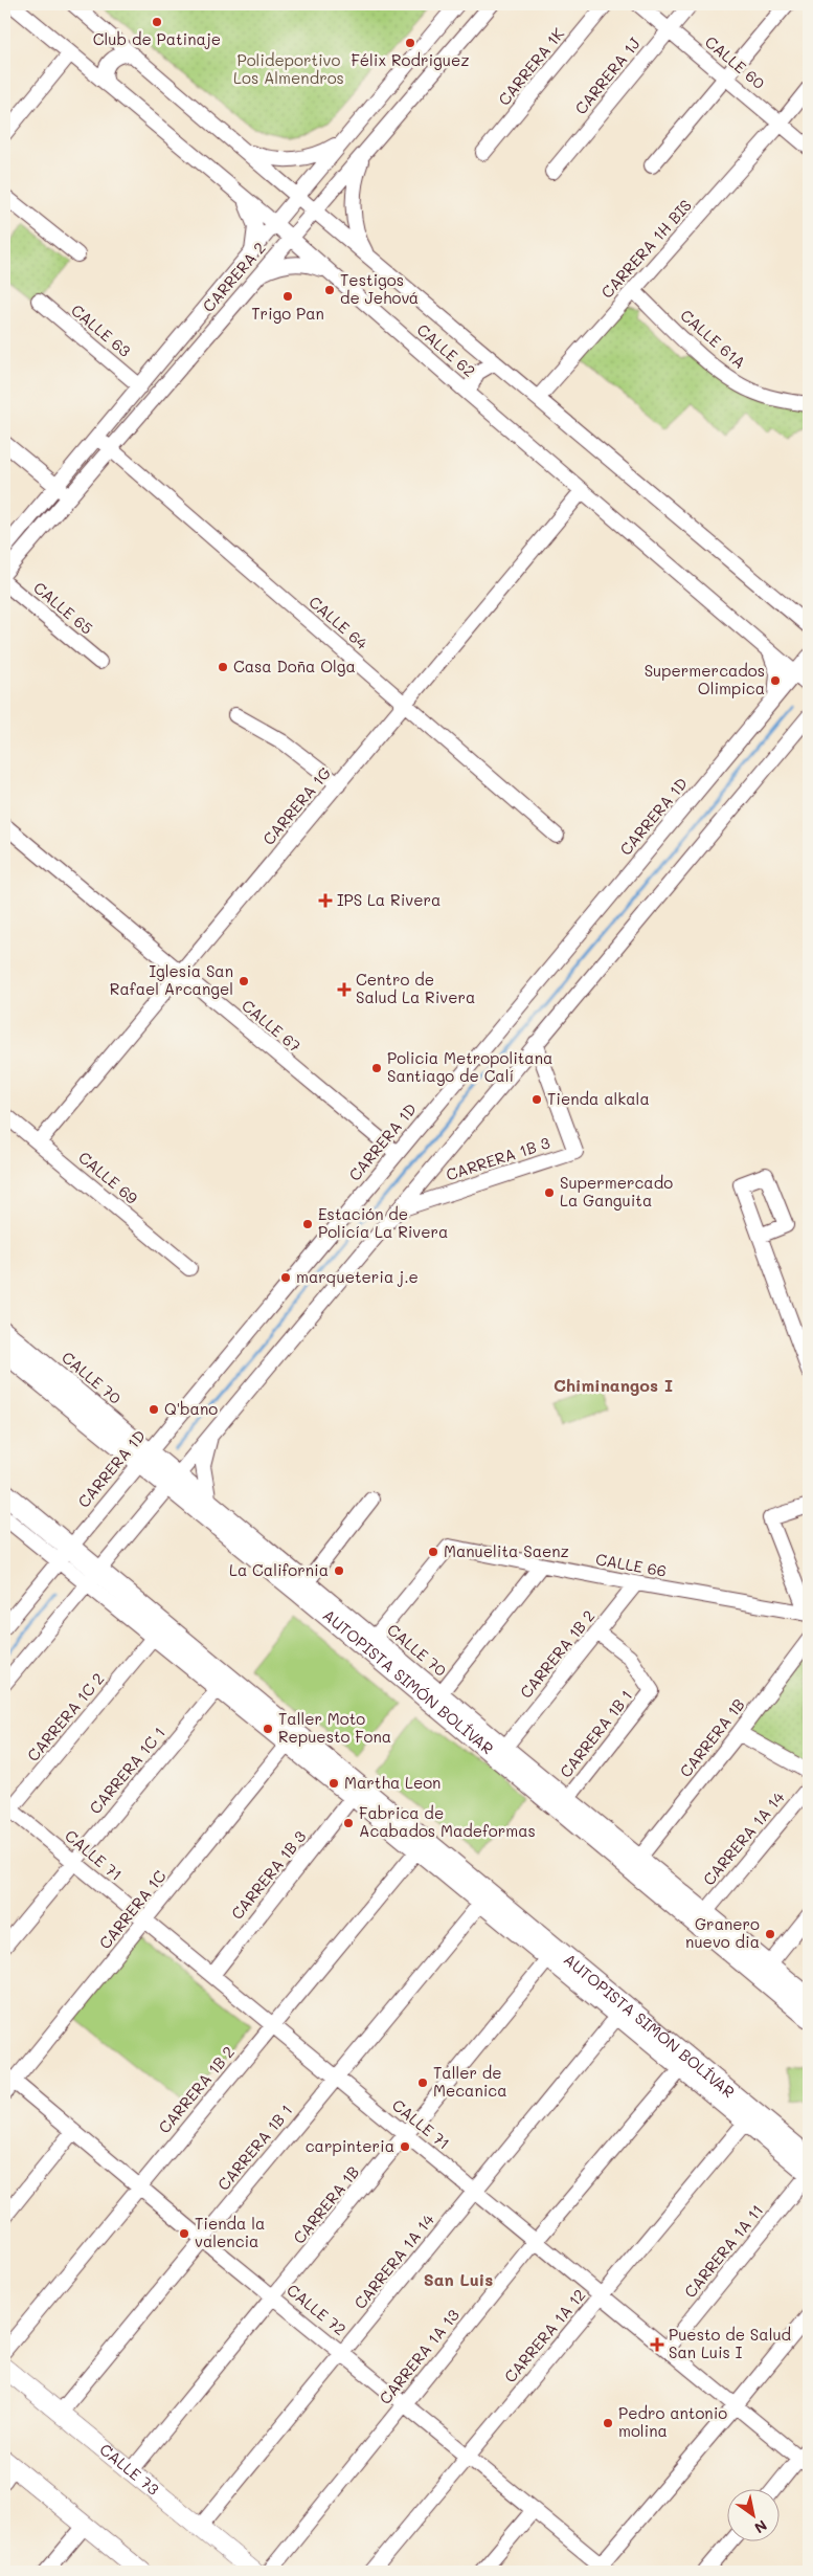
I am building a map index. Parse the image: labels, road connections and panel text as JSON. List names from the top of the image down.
{
  "streets": {
    "highway": ["AUTOPISTA SIMÓN BOLÍVAR"],
    "main road": ["CALLE 73"],
    "street": [
      "CALLE 60",
      "CARRERA 1K",
      "CARRERA 1J",
      "CARRERA 1H BIS",
      "CARRERA 2",
      "CALLE 63",
      "CALLE 61A",
      "CALLE 62",
      "CALLE 65",
      "CALLE 64",
      "CARRERA 1G",
      "CARRERA 1D",
      "CALLE 67",
      "CARRERA 1B 3",
      "CALLE 69",
      "CALLE 70",
      "CALLE 66",
      "CARRERA 1B 2",
      "CARRERA 1C 2",
      "CARRERA 1B 1",
      "CARRERA 1B",
      "CARRERA 1C 1",
      "CARRERA 1A 14",
      "CALLE 71",
      "CARRERA 1C",
      "CARRERA 1A 11",
      "CALLE 72",
      "CARRERA 1A 12",
      "CARRERA 1A 13"
    ]
  },
  "crossings": [
    ["CALLE 60", "CARRERA 1J"],
    ["CALLE 60", "CARRERA 1H BIS"],
    ["CARRERA 1H BIS", "CALLE 61A"],
    ["CARRERA 1H BIS", "CALLE 62"],
    ["CARRERA 2", "CALLE 63"],
    ["CARRERA 2", "CALLE 62"],
    ["CARRERA 2", "CALLE 64"],
    ["CALLE 62", "CARRERA 1G"],
    ["CALLE 62", "CARRERA 1D"],
    ["CALLE 64", "CARRERA 1G"],
    ["CARRERA 1G", "CALLE 67"],
    ["CARRERA 1G", "CALLE 69"],
    ["CARRERA 1D", "CALLE 67"],
    ["CARRERA 1D", "AUTOPISTA SIMÓN BOLÍVAR"],
    ["CARRERA 1B 3", "CALLE 71"],
    ["CALLE 70", "CALLE 66"],
    ["CALLE 70", "CARRERA 1B 2"],
    ["CALLE 70", "AUTOPISTA SIMÓN BOLÍVAR"],
    ["CALLE 70", "CARRERA 1B 1"],
    ["CALLE 70", "CARRERA 1B"],
    ["CALLE 70", "CARRERA 1A 14"],
    ["CALLE 66", "CARRERA 1B 2"],
    ["CALLE 66", "AUTOPISTA SIMÓN BOLÍVAR"],
    ["CARRERA 1B 2", "CARRERA 1B 1"],
    ["CARRERA 1B 2", "CALLE 71"],
    ["CARRERA 1B 2", "CALLE 72"],
    ["AUTOPISTA SIMÓN BOLÍVAR", "CARRERA 1C"],
    ["AUTOPISTA SIMÓN BOLÍVAR", "CARRERA 1A 11"],
    ["CARRERA 1C 2", "CALLE 71"],
    ["CARRERA 1B 1", "CALLE 71"],
    ["CARRERA 1B 1", "CALLE 72"],
    ["CARRERA 1B 1", "CALLE 73"],
    ["CARRERA 1B", "CALLE 71"],
    ["CARRERA 1B", "CALLE 72"],
    ["CARRERA 1B", "CALLE 73"],
    ["CARRERA 1C 1", "CALLE 71"],
    ["CARRERA 1A 14", "CALLE 71"],
    ["CARRERA 1A 14", "CALLE 72"],
    ["CARRERA 1A 14", "CALLE 73"],
    ["CALLE 71", "CARRERA 1C"],
    ["CALLE 71", "CARRERA 1A 11"],
    ["CALLE 71", "CARRERA 1A 12"],
    ["CALLE 71", "CARRERA 1A 13"],
    ["CARRERA 1C", "CALLE 72"],
    ["CALLE 72", "CARRERA 1A 12"],
    ["CALLE 72", "CARRERA 1A 13"]
  ],
  "districts": ["Chiminangos I", "San Luis"],
  "parks": ["Polideportivo Los Almendros"],
  "places": {
    "other": [
      "Club de Patinaje",
      "Félix Rodriguez",
      "Testigos de Jehová",
      "Trigo Pan",
      "Casa Doña Olga",
      "Supermercados Olimpica",
      "Iglesia San Rafael Arcangel",
      "Policia Metropolitana Santiago de Calí",
      "Tienda alkala",
      "Supermercado La Ganguita",
      "Estación de Policía La Rivera",
      "marqueteria j.e",
      "Q'bano",
      "Manuelita Saenz",
      "La California",
      "Taller Moto Repuesto Fona",
      "Martha Leon",
      "Fabrica de Acabados Madeformas",
      "Granero nuevo dia",
      "Taller de Mecanica",
      "carpinteria",
      "Tienda la valencia",
      "Pedro antonio molina"
    ],
    "health": ["IPS La Rivera", "Centro de Salud La Rivera", "Puesto de Salud San Luis I"]
  },
  "north": "bottom right"
}
